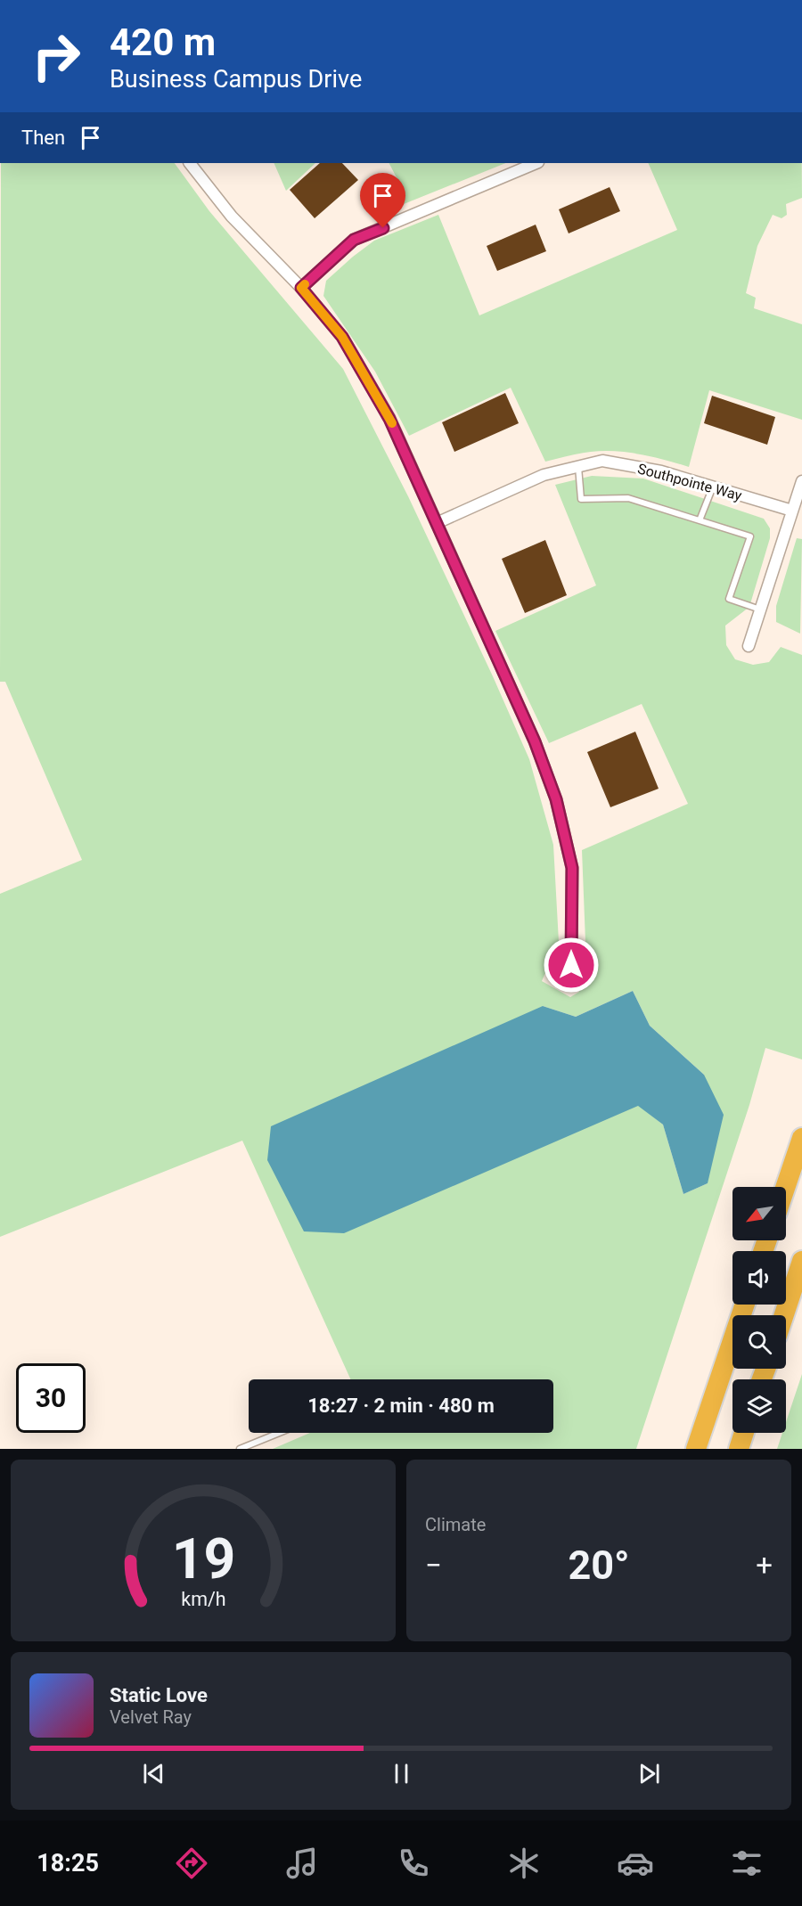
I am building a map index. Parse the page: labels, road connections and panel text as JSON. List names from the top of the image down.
{
  "streets": {
    "street": ["Southpointe Way"]
  },
  "north": "bottom left",
  "page": {
    "turn": ["420 m", "Business Campus Drive"],
    "then": "Then",
    "limit": "30",
    "trip": "18:27 · 2 min · 480 m",
    "tile": "Climate",
    "heat": ["−", "20°", "+"],
    "song": ["Static Love", "Velvet Ray"],
    "tabs": "18:25",
    "gauge": ["19", "km/h"]
  }
}
